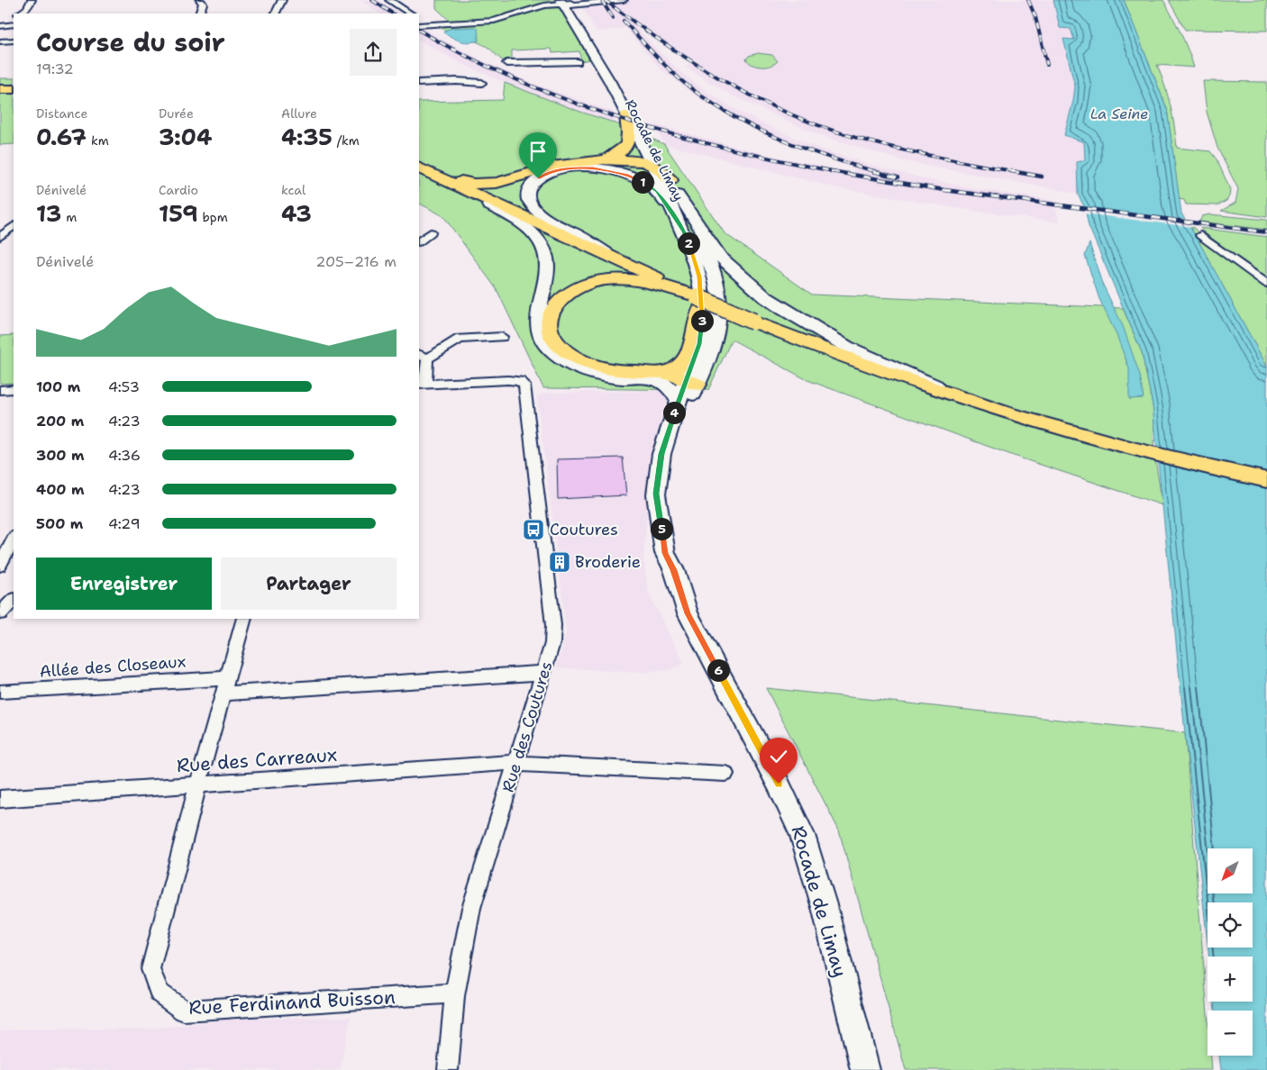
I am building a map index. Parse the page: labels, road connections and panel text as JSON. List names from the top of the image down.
{
  "streets": {
    "main road": ["Rocade de Limay"],
    "street": [
      "Allée des Closeaux",
      "Rue des Coutures",
      "Rue des Carreaux",
      "Rue Ferdinand Buisson"
    ]
  },
  "crossings": [
    ["Rue des Coutures", "Rue des Carreaux"],
    ["Rue des Coutures", "Rue Ferdinand Buisson"],
    ["Rue des Carreaux", "Rue Ferdinand Buisson"]
  ],
  "water": ["La Seine"],
  "places": {
    "bus stop": ["Coutures"],
    "building": ["Broderie"]
  },
  "north": "bottom left",
  "page": {
    "heading": ["Course du soir", "19:32"],
    "stats": [
      ["Distance", "0.67 km"],
      ["Durée", "3:04"],
      ["Allure", "4:35 /km"],
      ["Dénivelé", "13 m"],
      ["Cardio", "159 bpm"],
      ["kcal", "43"]
    ],
    "pins": [
      "1",
      "2",
      "3",
      "4",
      "5",
      "6"
    ],
    "chart": ["Dénivelé", "205–216 m"],
    "list": [
      {
        "name": "100 m",
        "note": "4:53"
      },
      {
        "name": "200 m",
        "note": "4:23"
      },
      {
        "name": "300 m",
        "note": "4:36"
      },
      {
        "name": "400 m",
        "note": "4:23"
      },
      {
        "name": "500 m",
        "note": "4:29"
      }
    ],
    "buttons": ["Enregistrer", "Partager"],
    "map_buttons": ["+", "−"]
  }
}
